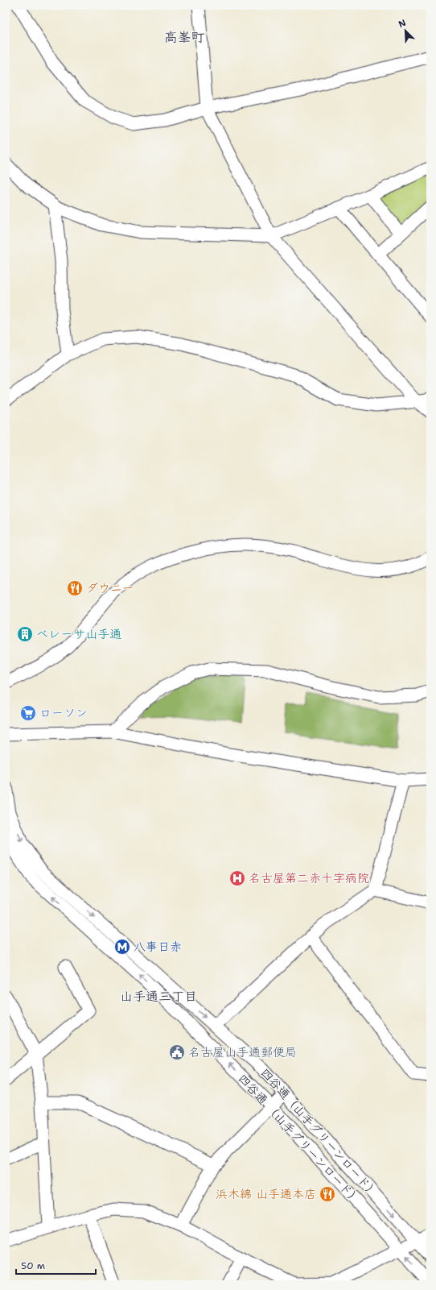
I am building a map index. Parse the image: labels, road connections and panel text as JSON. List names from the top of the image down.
{
  "streets": {
    "street": ["四谷通（山手グリーンロード）", "四谷通 （山手グリーンロード）"]
  },
  "one_way": ["四谷通（山手グリーンロード）", "四谷通 （山手グリーンロード）"],
  "districts": ["高峯町", "山手通三丁目"],
  "places": {
    "restaurant": ["ダウニー", "浜木綿 山手通本店"],
    "building": ["ベレーサ山手通"],
    "supermarket": ["ローソン"],
    "hospital": ["名古屋第二赤十字病院"],
    "metro station": ["八事日赤"],
    "public building": ["名古屋山手通郵便局"]
  },
  "scale_bar": "50 m",
  "north": "top left"
}
